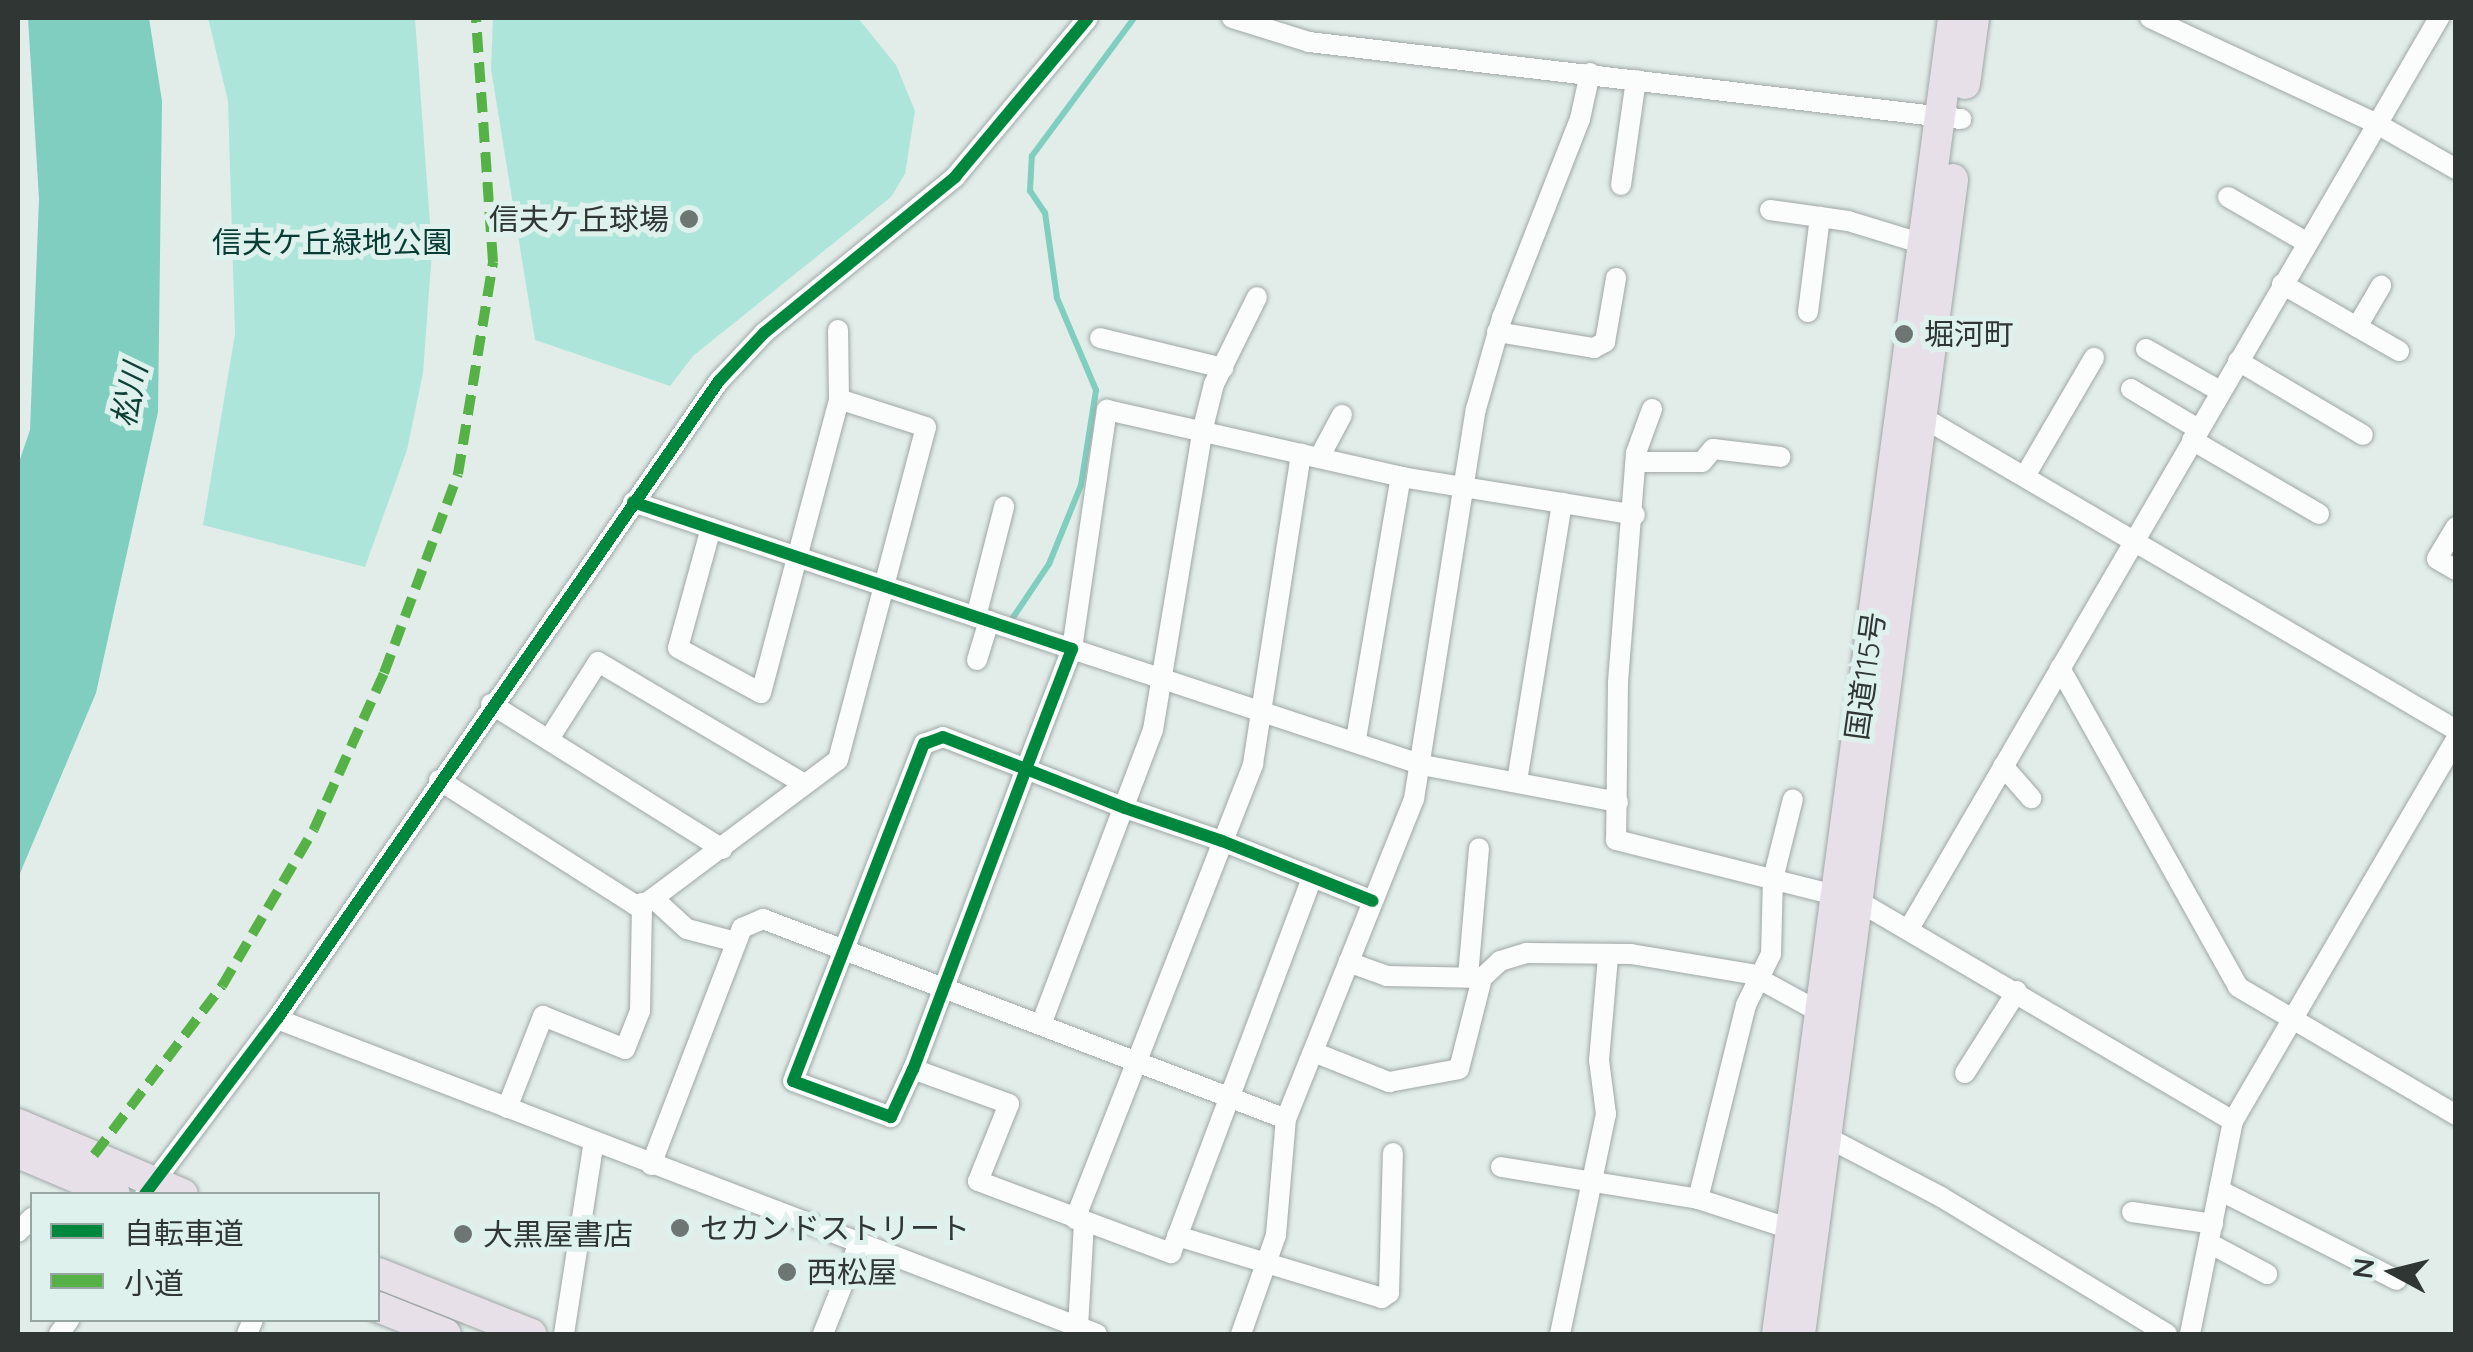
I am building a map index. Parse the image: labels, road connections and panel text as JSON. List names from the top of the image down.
{
  "streets": {
    "highway": ["国道115号"]
  },
  "water": ["松川"],
  "parks": ["信夫ケ丘緑地公園"],
  "places": [
    "信夫ケ丘球場",
    "堀河町",
    "セカンドストリート",
    "大黒屋書店",
    "西松屋"
  ],
  "legend": ["自転車道", "小道"],
  "north": "left"
}
